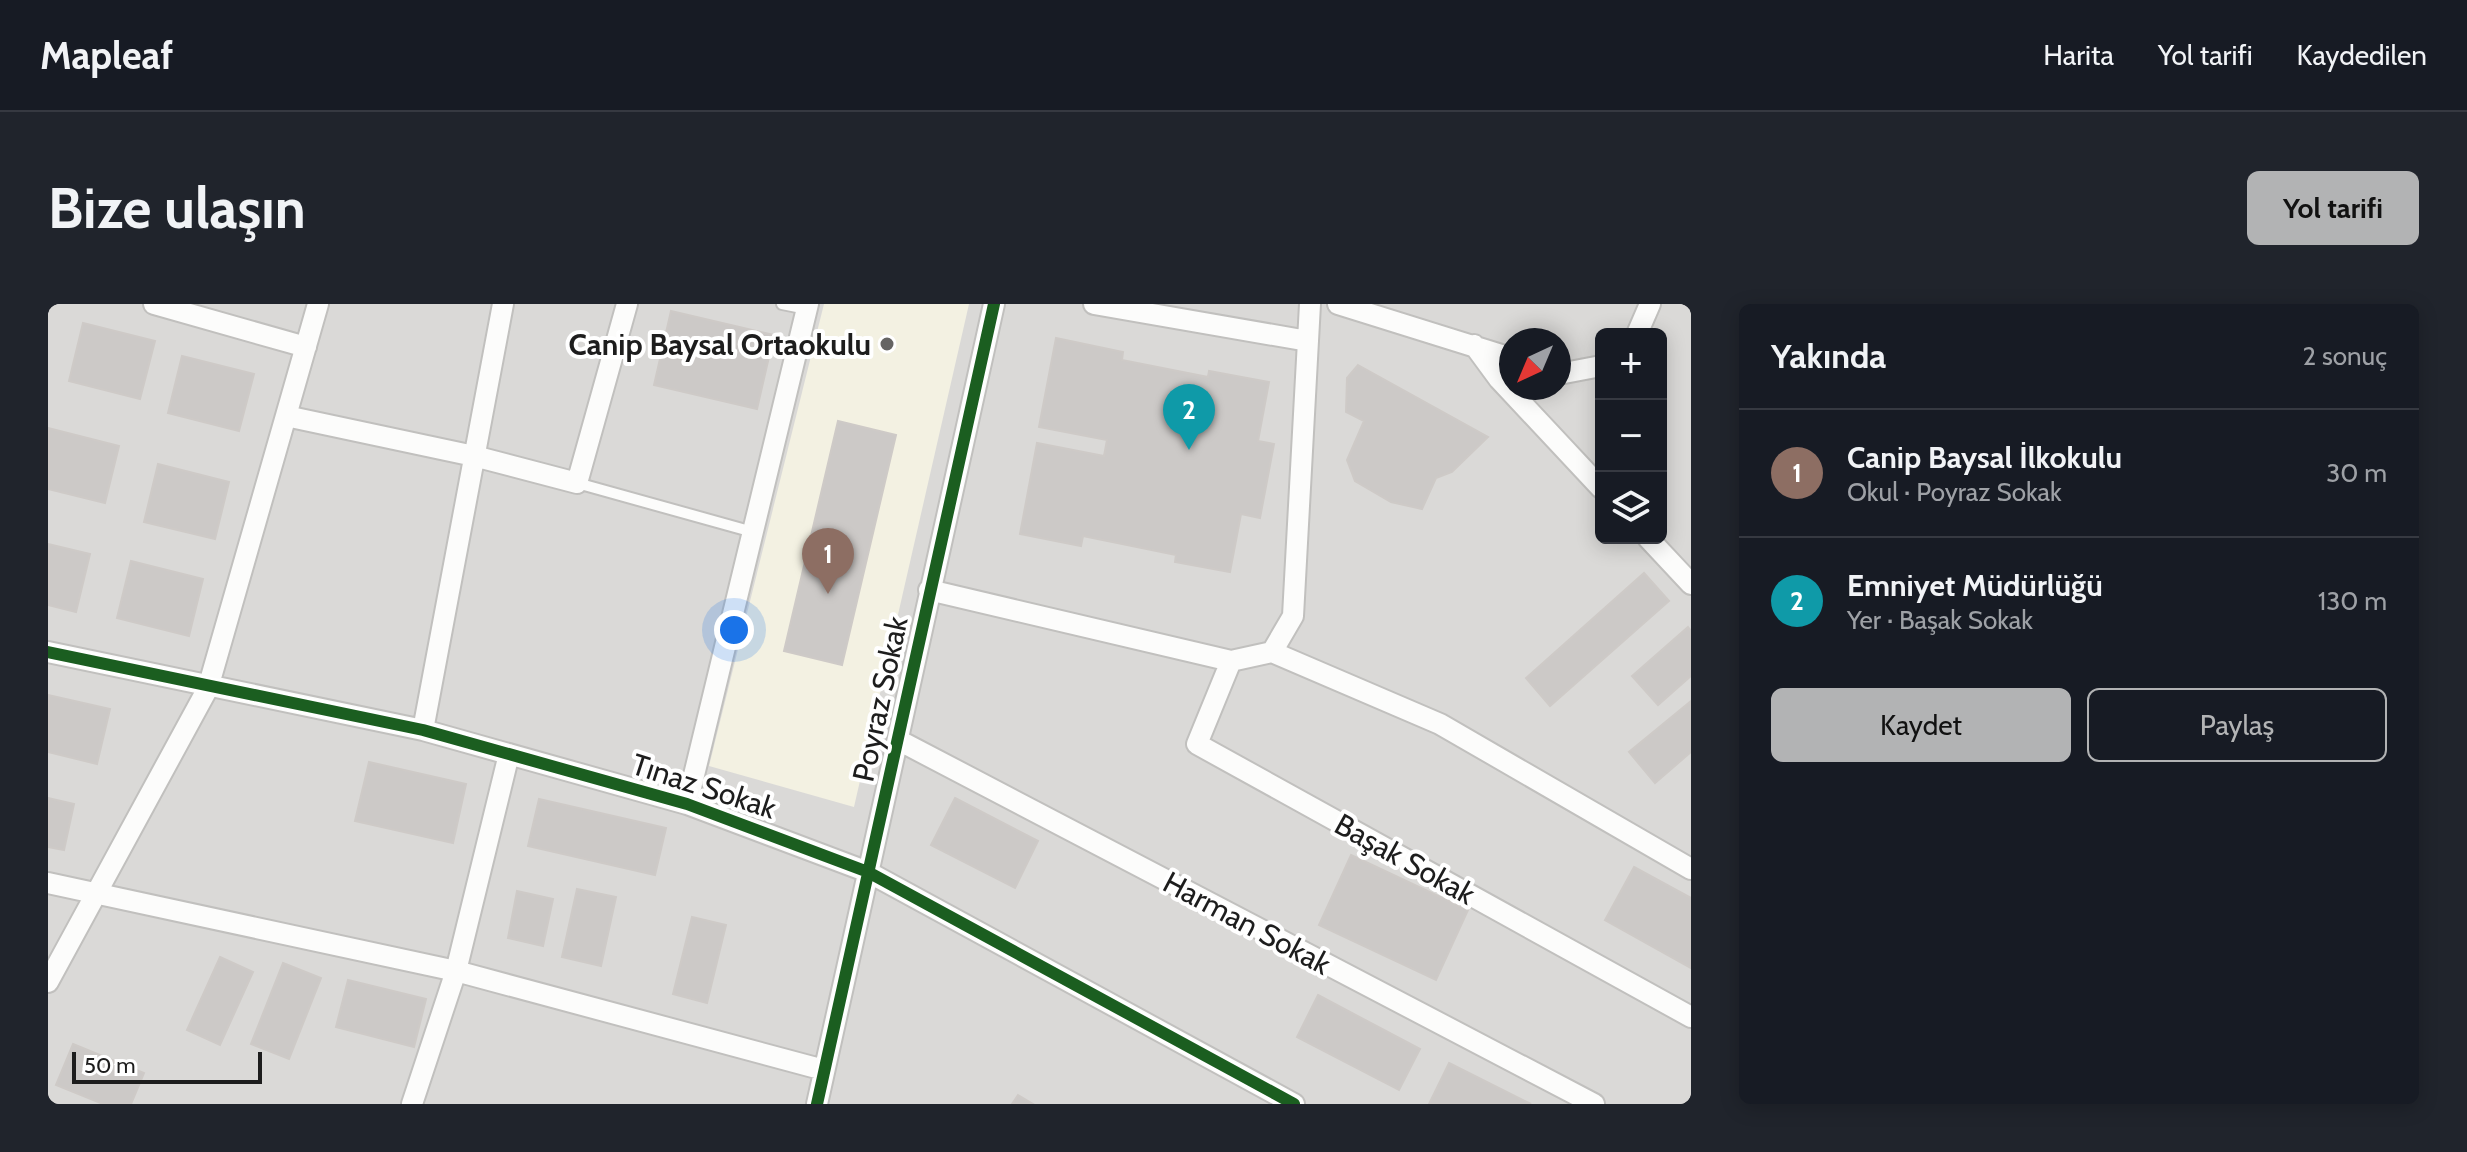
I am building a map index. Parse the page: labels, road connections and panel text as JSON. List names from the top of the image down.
{
  "streets": {
    "street": [
      "Poyraz Sokak",
      "Tınaz Sokak",
      "Başak Sokak",
      "Harman Sokak"
    ]
  },
  "crossings": [
    ["Poyraz Sokak", "Tınaz Sokak"],
    ["Poyraz Sokak", "Harman Sokak"]
  ],
  "places": ["Canip Baysal Ortaokulu"],
  "scale_bar": "50 m",
  "north": "bottom left",
  "page": {
    "header": "Mapleaf",
    "nav": ["Harita", "Yol tarifi", "Kaydedilen"],
    "buttons": [
      "Yol tarifi",
      ["Kaydet", "Paylaş"]
    ],
    "title": "Bize ulaşın",
    "heading": ["Yakında", "2 sonuç"],
    "map_buttons": ["+", "−"],
    "pins": ["2", "1"],
    "list": [
      {
        "mark": "1",
        "name": "Canip Baysal İlkokulu",
        "note": "Okul · Poyraz Sokak",
        "value": "30 m"
      },
      {
        "mark": "2",
        "name": "Emniyet Müdürlüğü",
        "note": "Yer · Başak Sokak",
        "value": "130 m"
      }
    ],
    "scale": "50 m"
  }
}
